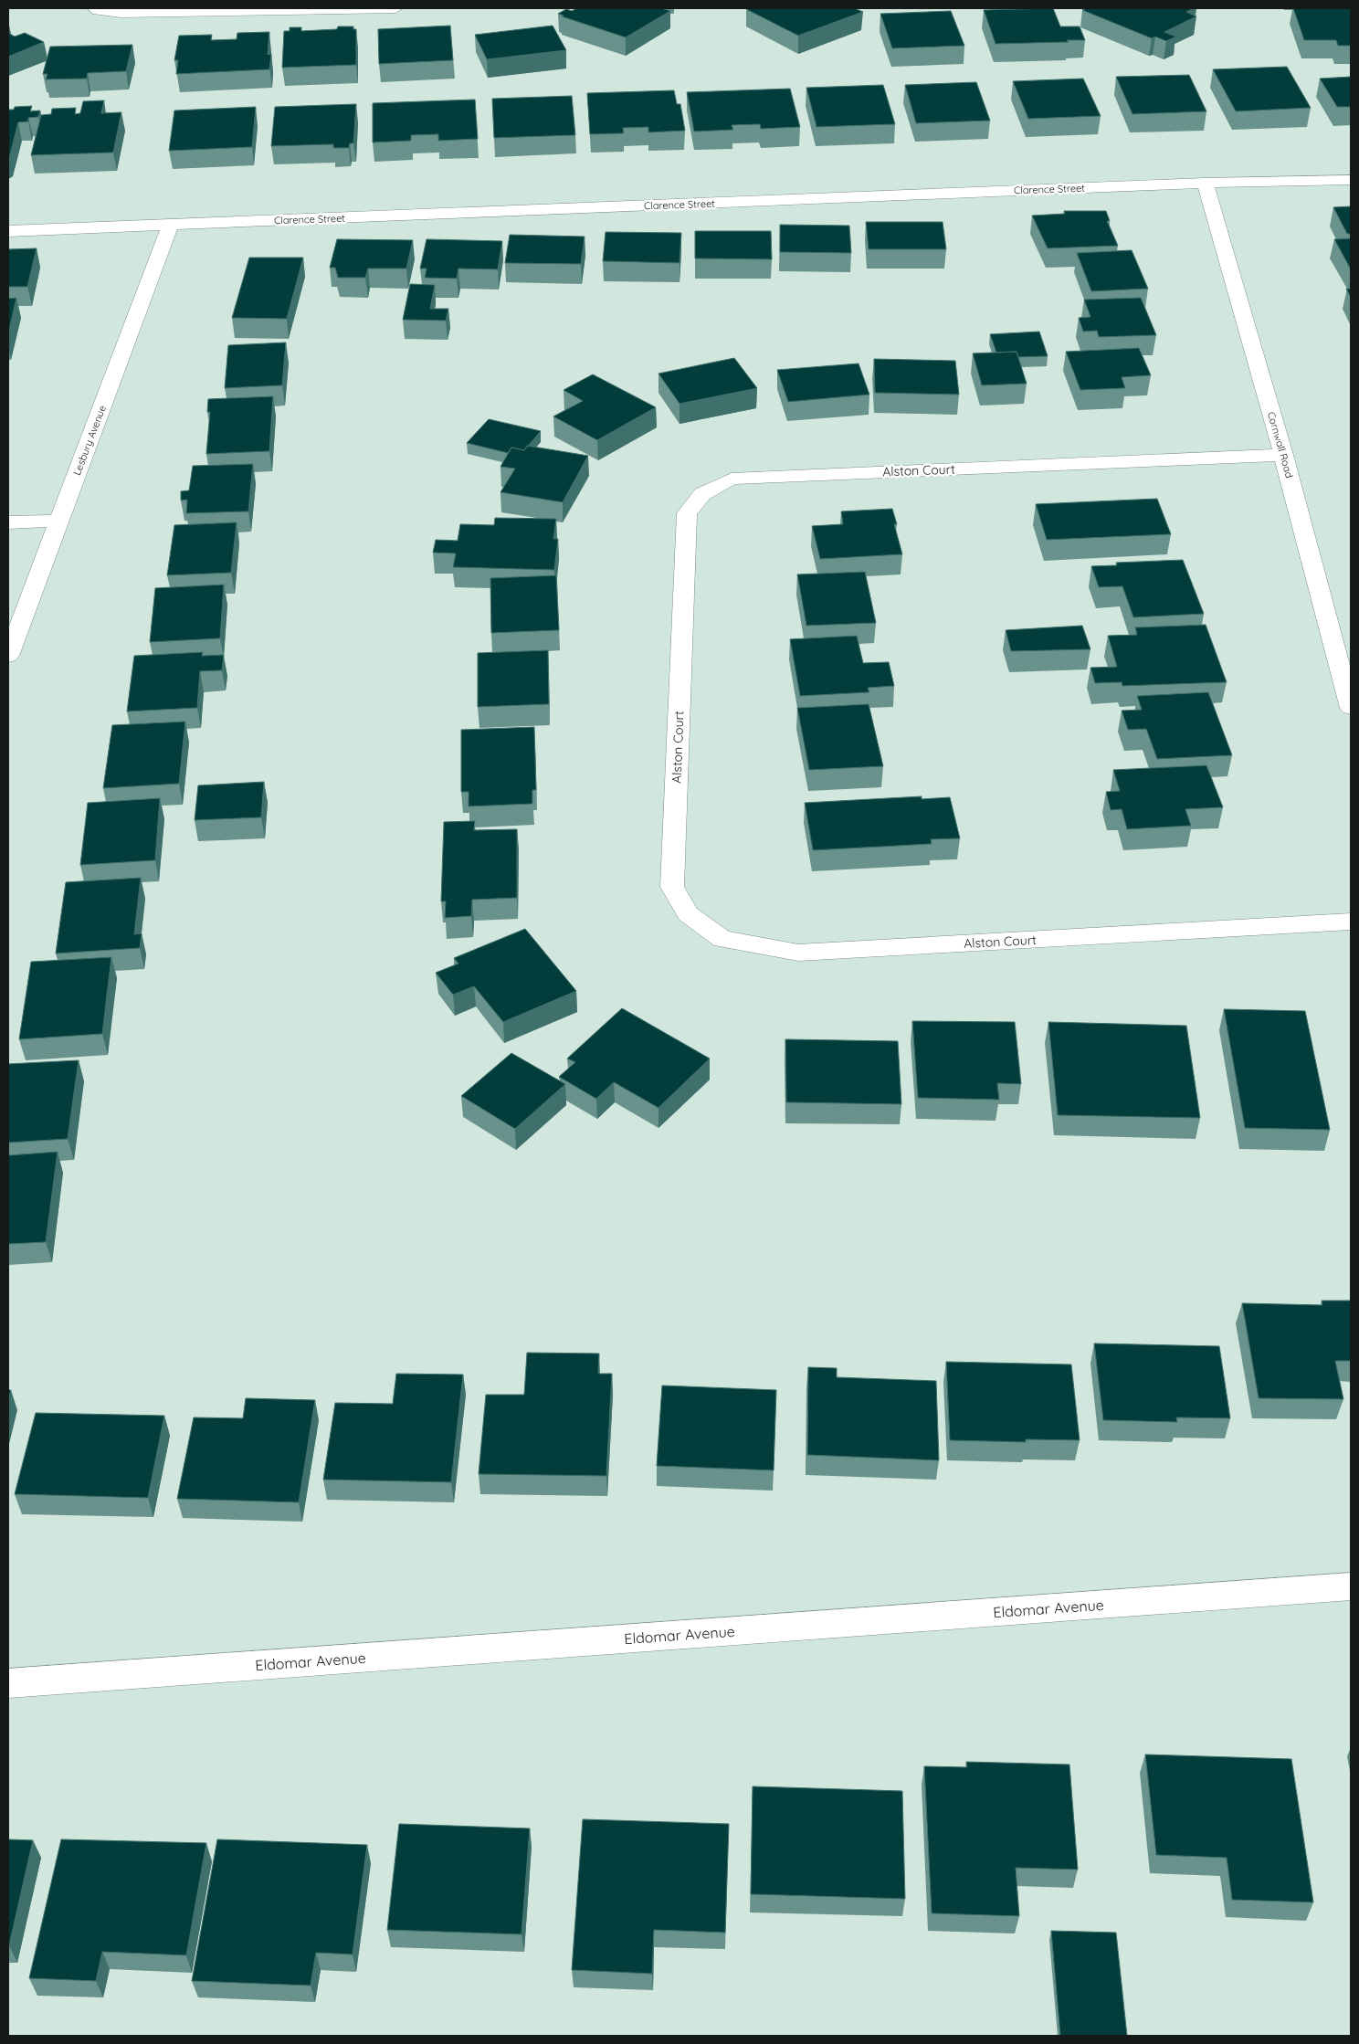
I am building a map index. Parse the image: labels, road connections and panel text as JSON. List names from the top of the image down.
{
  "streets": {
    "street": [
      "Clarence Street",
      "Lesbury Avenue",
      "Cornwall Road",
      "Alston Court",
      "Eldomar Avenue"
    ]
  },
  "crossings": [
    ["Clarence Street", "Lesbury Avenue"],
    ["Clarence Street", "Cornwall Road"],
    ["Cornwall Road", "Alston Court"]
  ]
}
